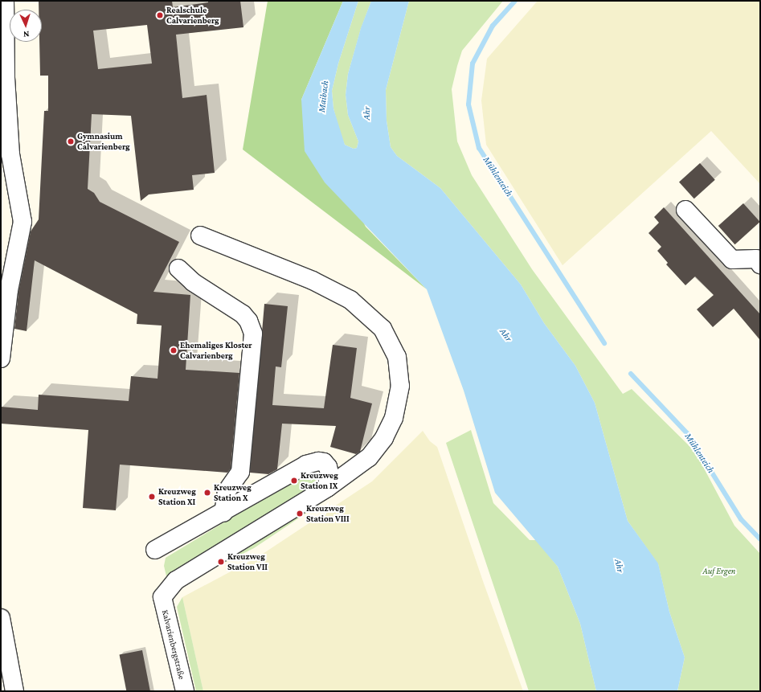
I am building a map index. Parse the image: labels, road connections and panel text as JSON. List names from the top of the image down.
{
  "streets": {
    "street": ["Kalvarienbergstraße"]
  },
  "water": ["Maibach", "Ahr", "Mühlenteich"],
  "parks": ["Auf Ergen"],
  "places": [
    "Realschule Calvarienberg",
    "Gymnasium Calvarienberg",
    "Ehemaliges Kloster Calvarienberg",
    "Kreuzweg Station IX",
    "Kreuzweg Station X",
    "Kreuzweg Station XI",
    "Kreuzweg Station VIII",
    "Kreuzweg Station VII"
  ],
  "north": "bottom"
}
